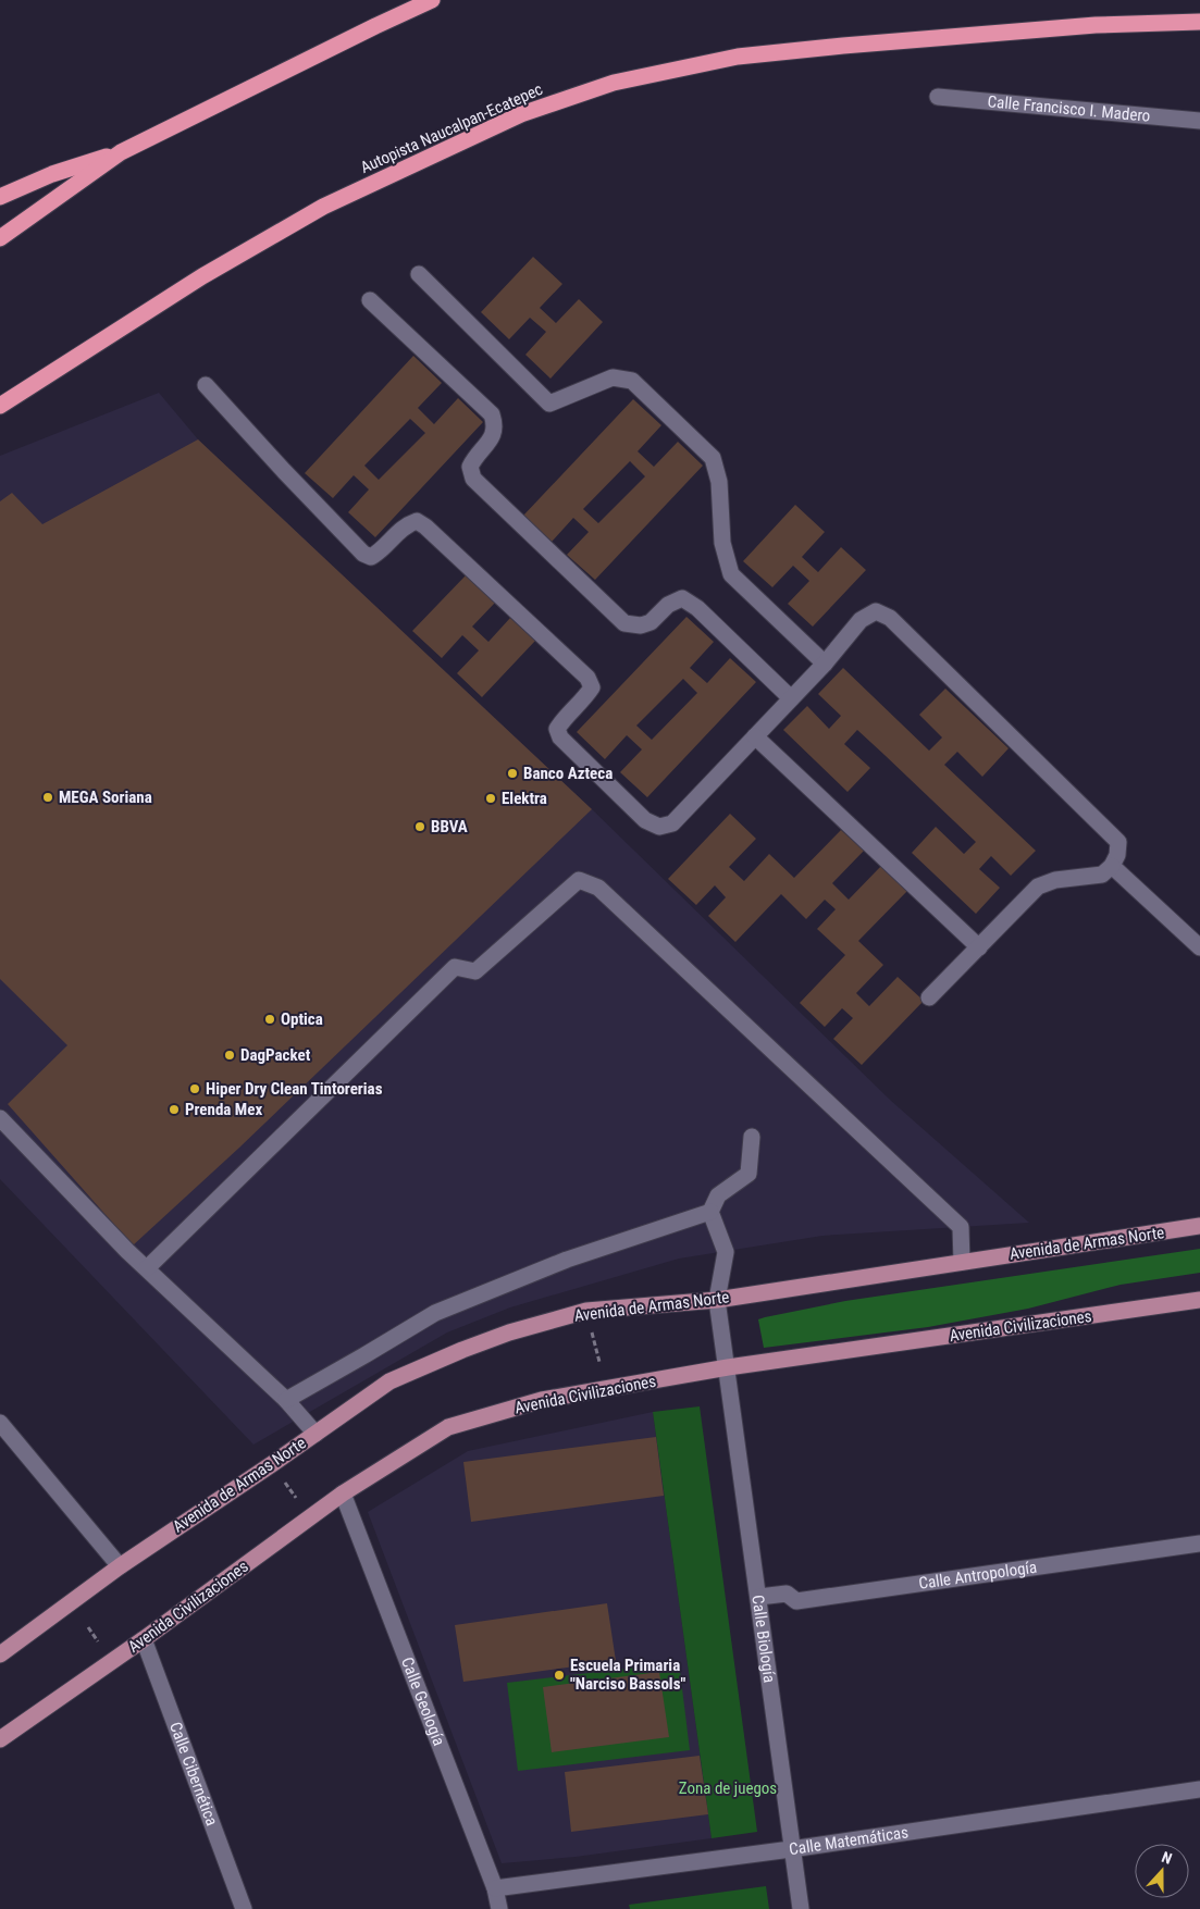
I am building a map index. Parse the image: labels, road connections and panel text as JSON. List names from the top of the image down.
{
  "streets": {
    "highway": ["Autopista Naucalpan-Ecatepec"],
    "main road": ["Avenida de Armas Norte", "Avenida Civilizaciones"],
    "street": [
      "Calle Francisco I. Madero",
      "Calle Antropología",
      "Calle Biología",
      "Calle Geología",
      "Calle Cibernética",
      "Calle Matemáticas"
    ]
  },
  "crossings": [
    ["Avenida de Armas Norte", "Calle Biología"],
    ["Avenida Civilizaciones", "Calle Biología"],
    ["Avenida Civilizaciones", "Calle Geología"],
    ["Avenida Civilizaciones", "Calle Cibernética"],
    ["Calle Antropología", "Calle Biología"],
    ["Calle Biología", "Calle Matemáticas"],
    ["Calle Geología", "Calle Matemáticas"]
  ],
  "parks": ["Zona de juegos"],
  "places": [
    "Banco Azteca",
    "MEGA Soriana",
    "Elektra",
    "BBVA",
    "Optica",
    "DagPacket",
    "Hiper Dry Clean Tintorerias",
    "Prenda Mex",
    "Escuela Primaria \"Narciso Bassols\""
  ],
  "north": "top"
}
